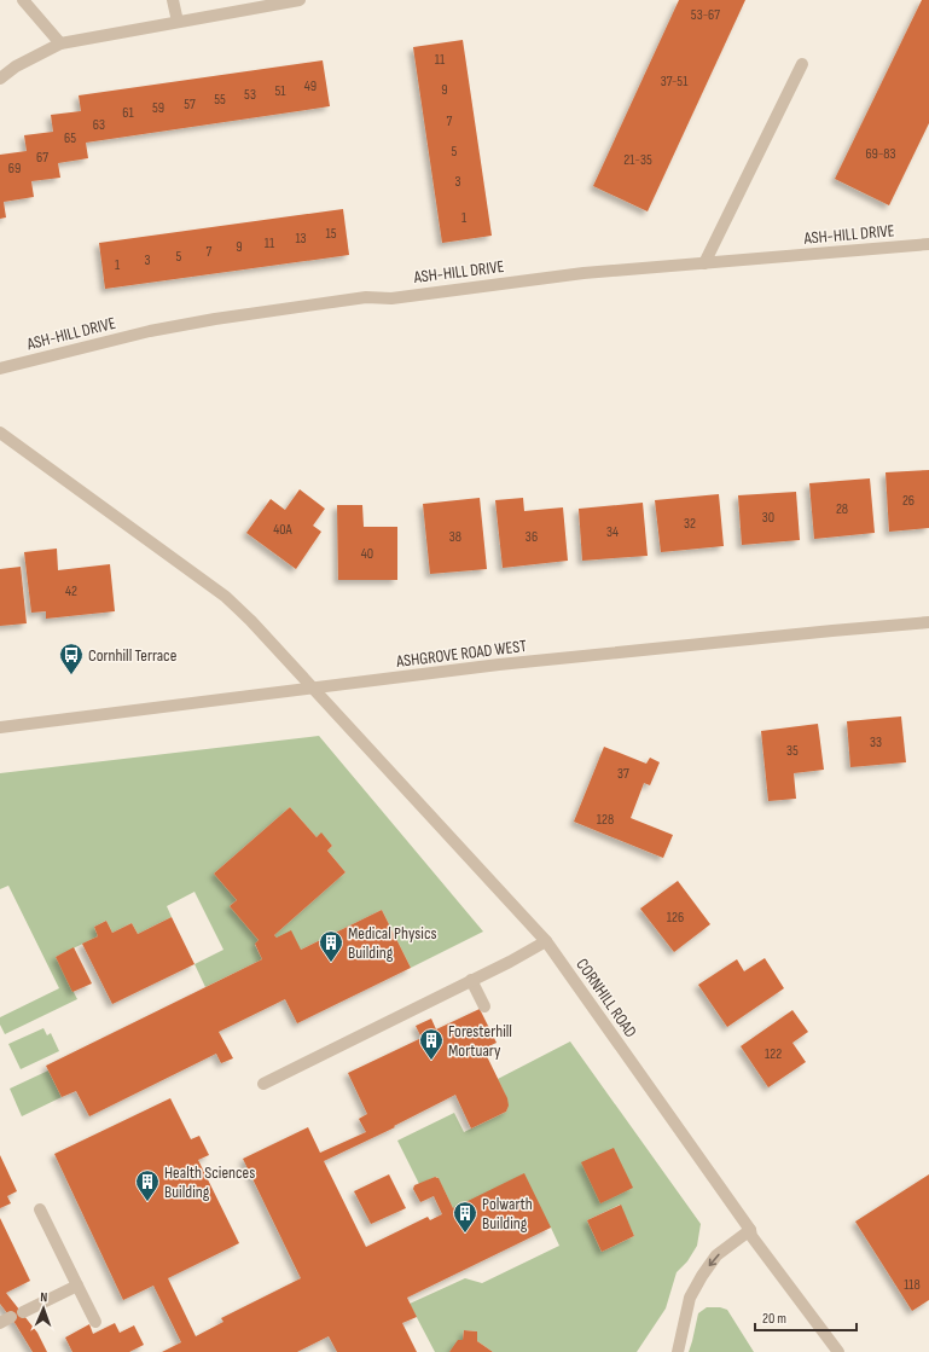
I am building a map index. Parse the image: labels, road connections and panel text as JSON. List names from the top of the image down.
{
  "streets": {
    "street": ["ASH-HILL DRIVE", "ASHGROVE ROAD WEST", "CORNHILL ROAD"]
  },
  "crossings": [
    ["ASHGROVE ROAD WEST", "CORNHILL ROAD"]
  ],
  "places": {
    "bus stop": ["Cornhill Terrace"],
    "building": [
      "Medical Physics Building",
      "Foresterhill Mortuary",
      "Health Sciences Building",
      "Polwarth Building"
    ]
  },
  "house_numbers": [
    "53-67",
    "11",
    "37-51",
    "49",
    "9",
    "51",
    "53",
    "55",
    "57",
    "59",
    "61",
    "7",
    "63",
    "65",
    "5",
    "69-83",
    "67",
    "21-35",
    "69",
    "3",
    "1",
    "15",
    "13",
    "11",
    "9",
    "7",
    "5",
    "3",
    "1",
    "26",
    "28",
    "30",
    "32",
    "40A",
    "34",
    "38",
    "36",
    "40",
    "42",
    "33",
    "35",
    "37",
    "128",
    "126",
    "122",
    "118"
  ],
  "scale_bar": "20 m",
  "north": "top"
}
